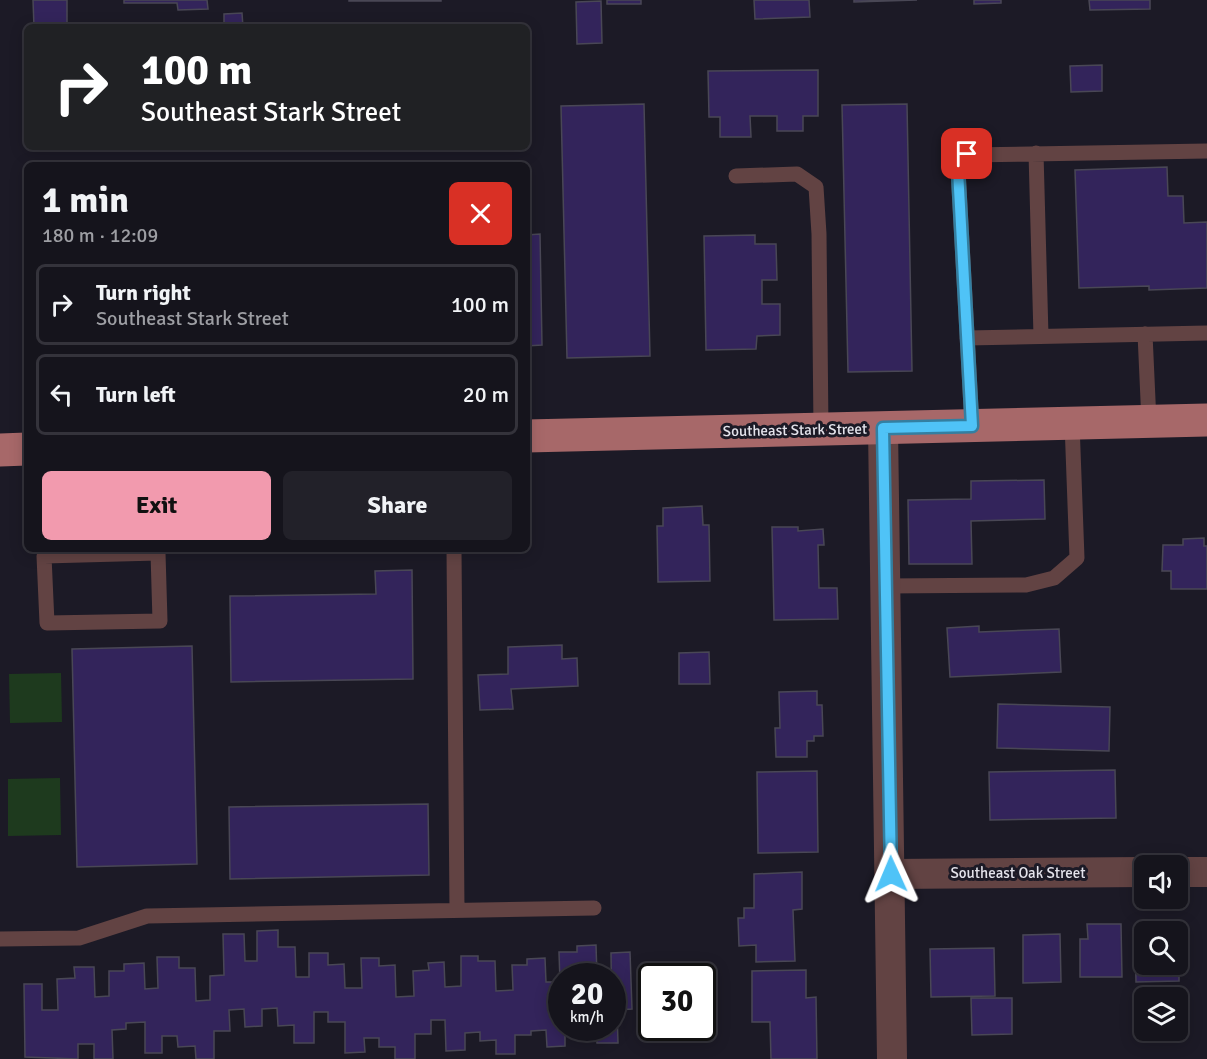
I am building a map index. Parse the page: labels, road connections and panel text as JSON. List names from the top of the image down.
{
  "streets": {
    "main road": ["Southeast Stark Street"],
    "street": ["Southeast Oak Street"]
  },
  "page": {
    "turn": ["100 m", "Southeast Stark Street"],
    "heading": ["1 min", "180 m · 12:09"],
    "list": [
      {
        "name": "Turn right",
        "note": "Southeast Stark Street",
        "value": "100 m"
      },
      {
        "name": "Turn left",
        "value": "20 m"
      }
    ],
    "buttons": ["Exit", "Share"],
    "speed": "20 km/h",
    "limit": "30"
  }
}
